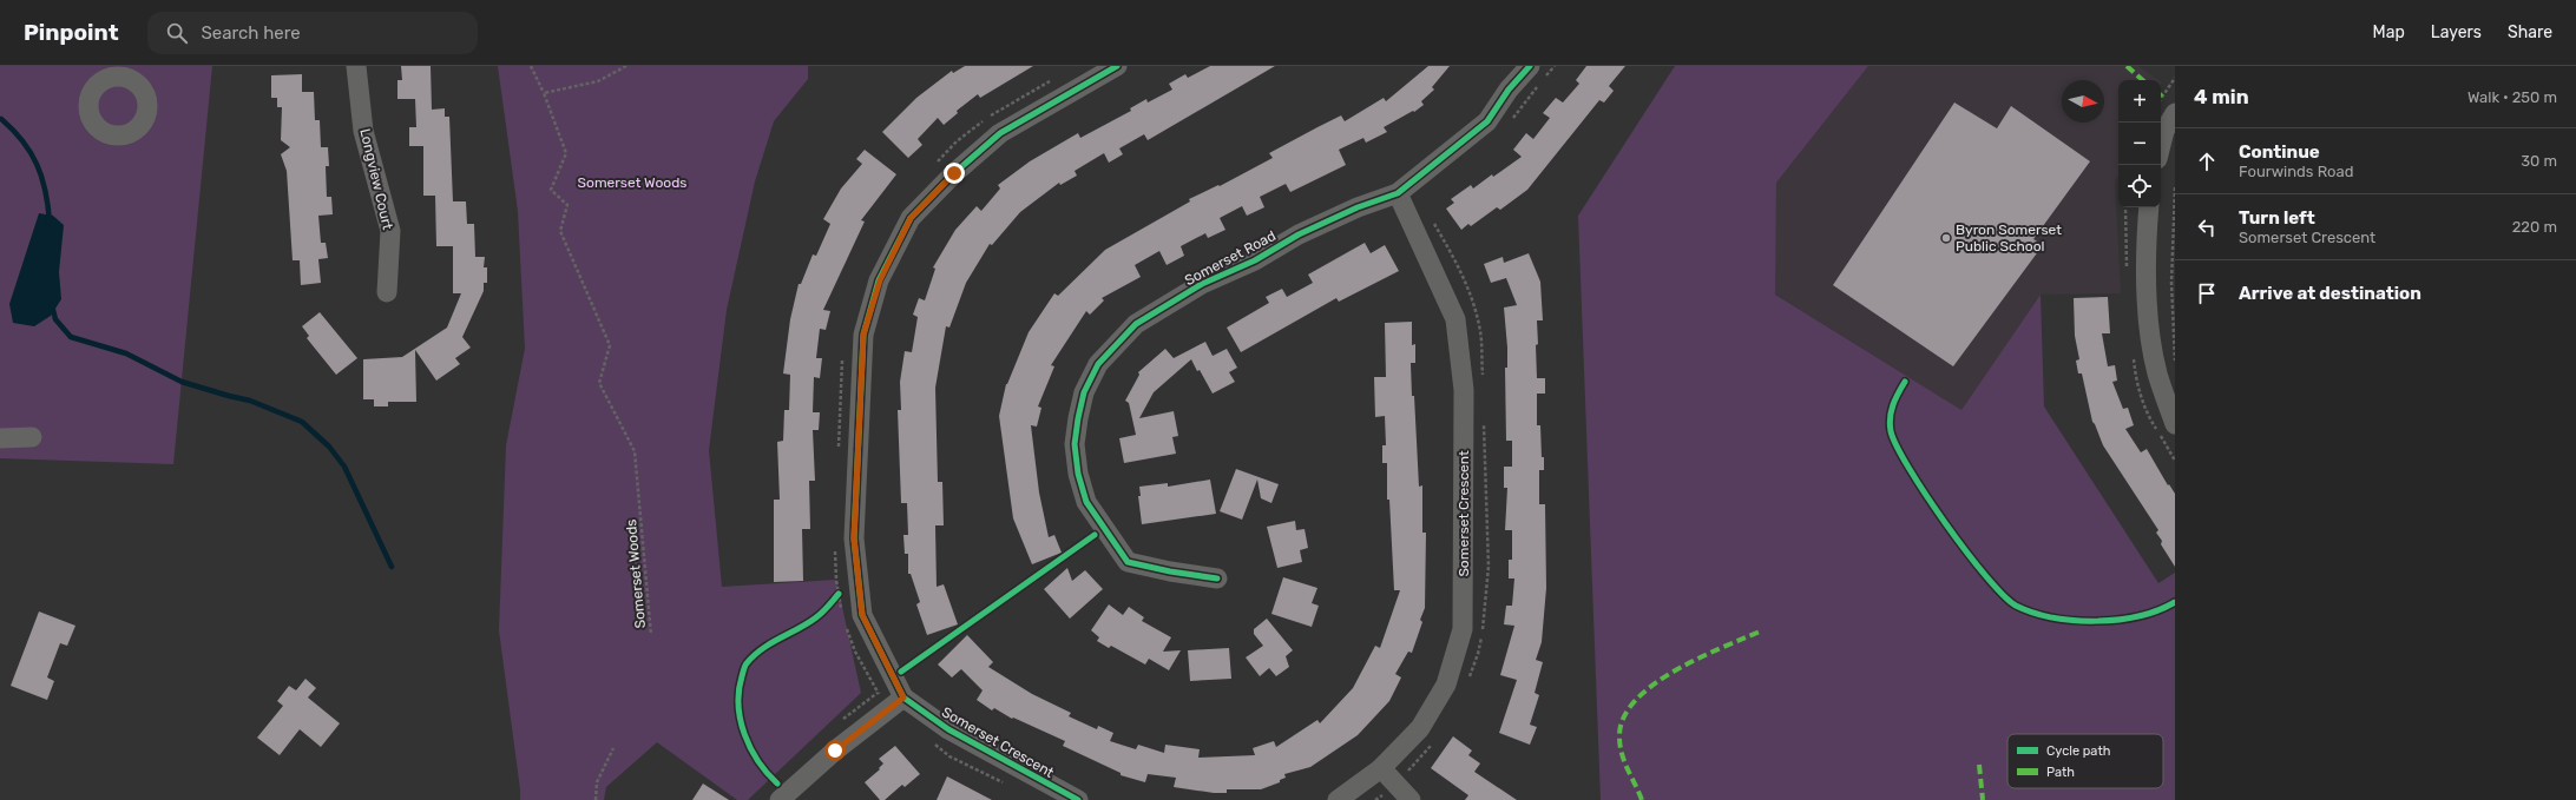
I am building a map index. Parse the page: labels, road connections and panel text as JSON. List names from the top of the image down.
{
  "streets": {
    "street": ["Longview Court", "Somerset Road", "Somerset Crescent"],
    "path": ["Somerset Woods"]
  },
  "crossings": [
    ["Somerset Road", "Somerset Crescent"]
  ],
  "parks": ["Somerset Woods"],
  "places": ["Byron Somerset Public School"],
  "legend": ["Cycle path", "Path"],
  "north": "right",
  "page": {
    "header": "Pinpoint",
    "search": "Search here",
    "nav": ["Map", "Layers", "Share"],
    "heading": ["4 min", "Walk · 250 m"],
    "map_buttons": ["+", "−"],
    "list": [
      ["Continue", "Fourwinds Road", "30 m"],
      ["Turn left", "Somerset Crescent", "220 m"],
      "Arrive at destination"
    ]
  }
}
